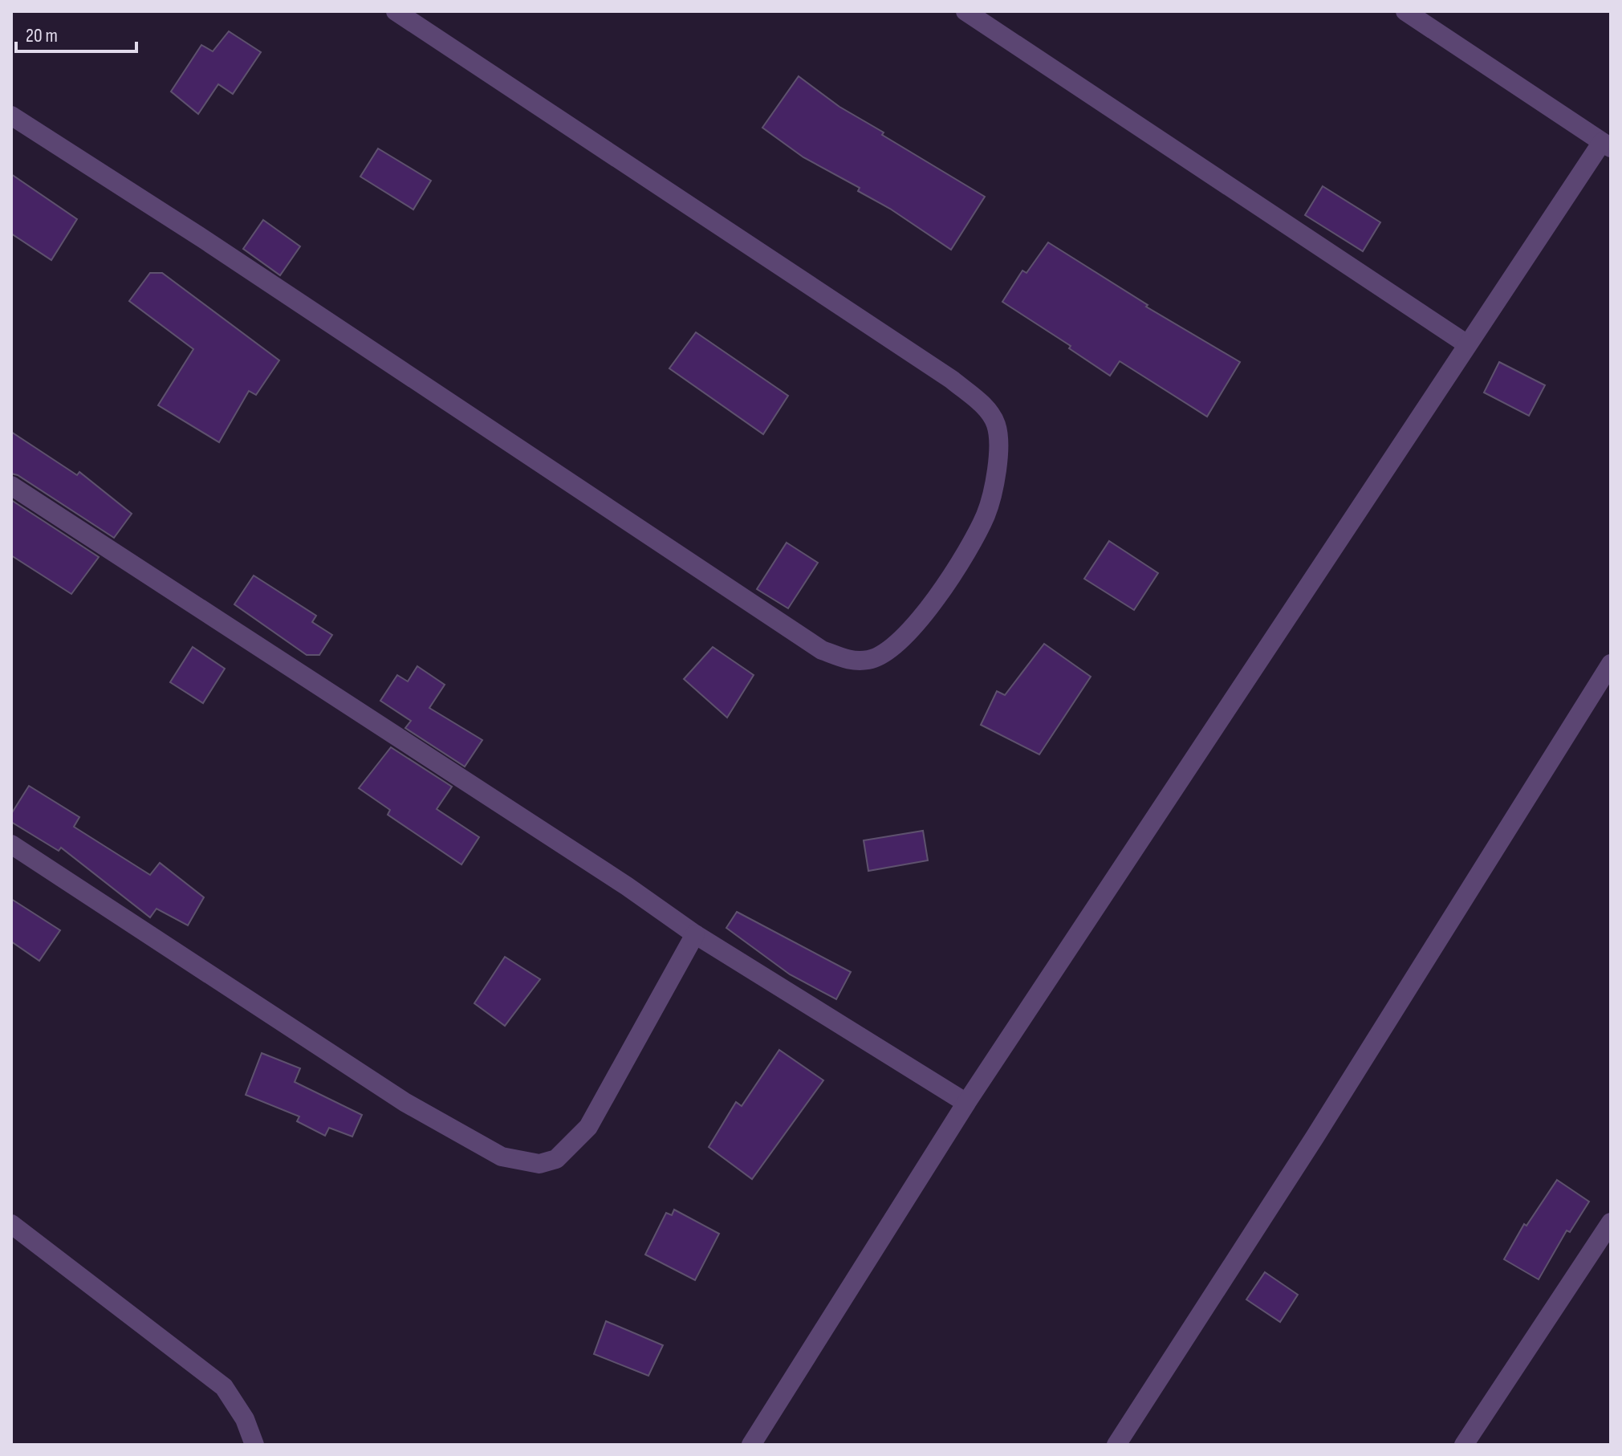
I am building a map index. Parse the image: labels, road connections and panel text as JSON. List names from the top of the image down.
{
  "scale_bar": "20 m"
}
